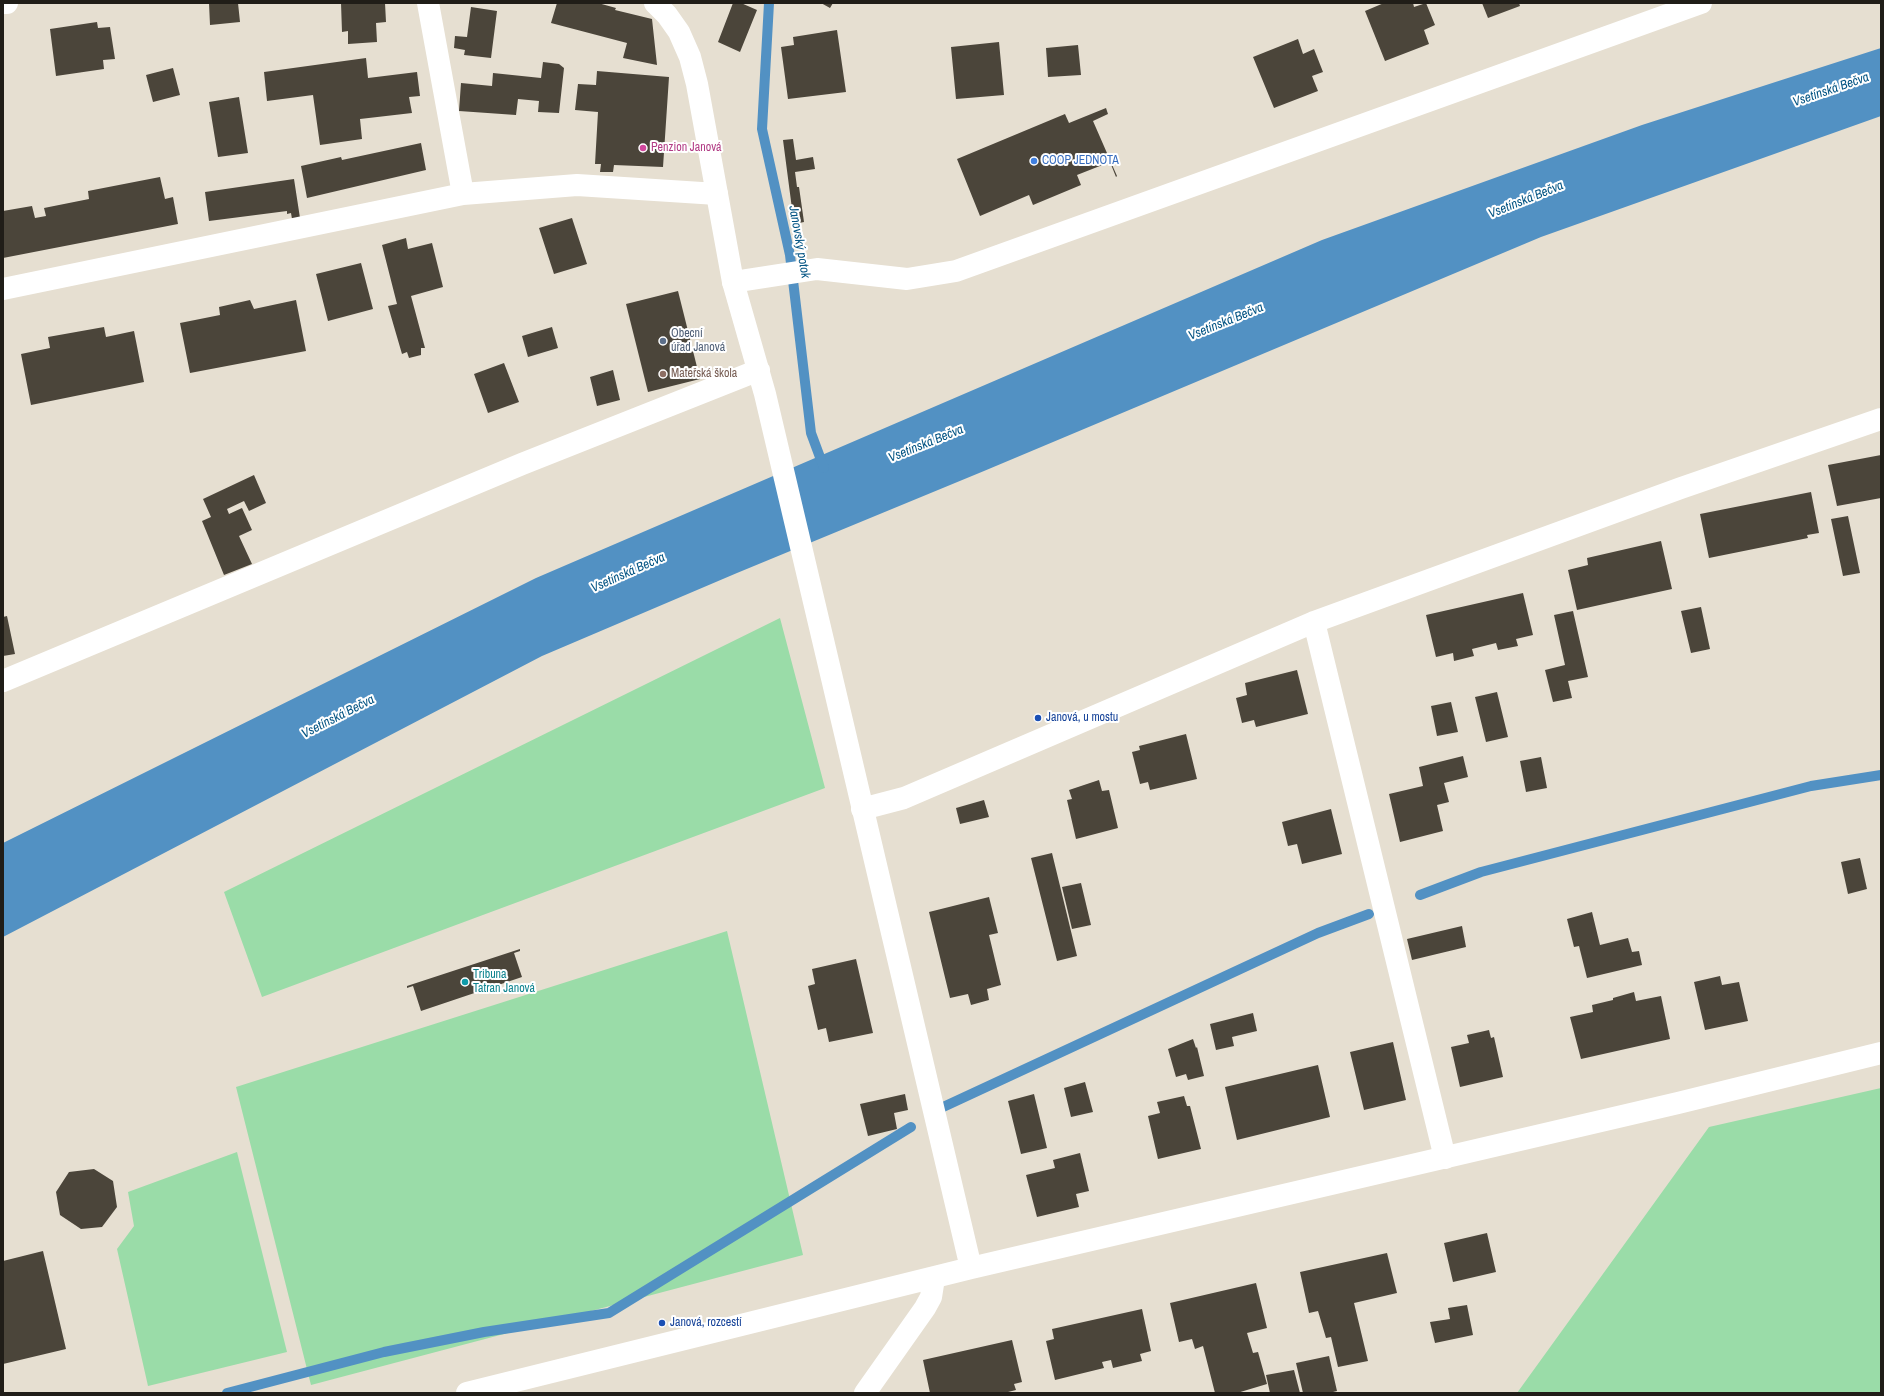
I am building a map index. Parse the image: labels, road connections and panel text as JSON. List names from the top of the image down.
{
  "water": ["Vsetínská Bečva", "Janovský potok"],
  "places": [
    "Penzion Janová",
    "COOP JEDNOTA",
    "Obecní úřad Janová",
    "Mateřská škola",
    "Janová, u mostu",
    "Tribuna Tatran Janová",
    "Janová, rozcestí"
  ]
}
